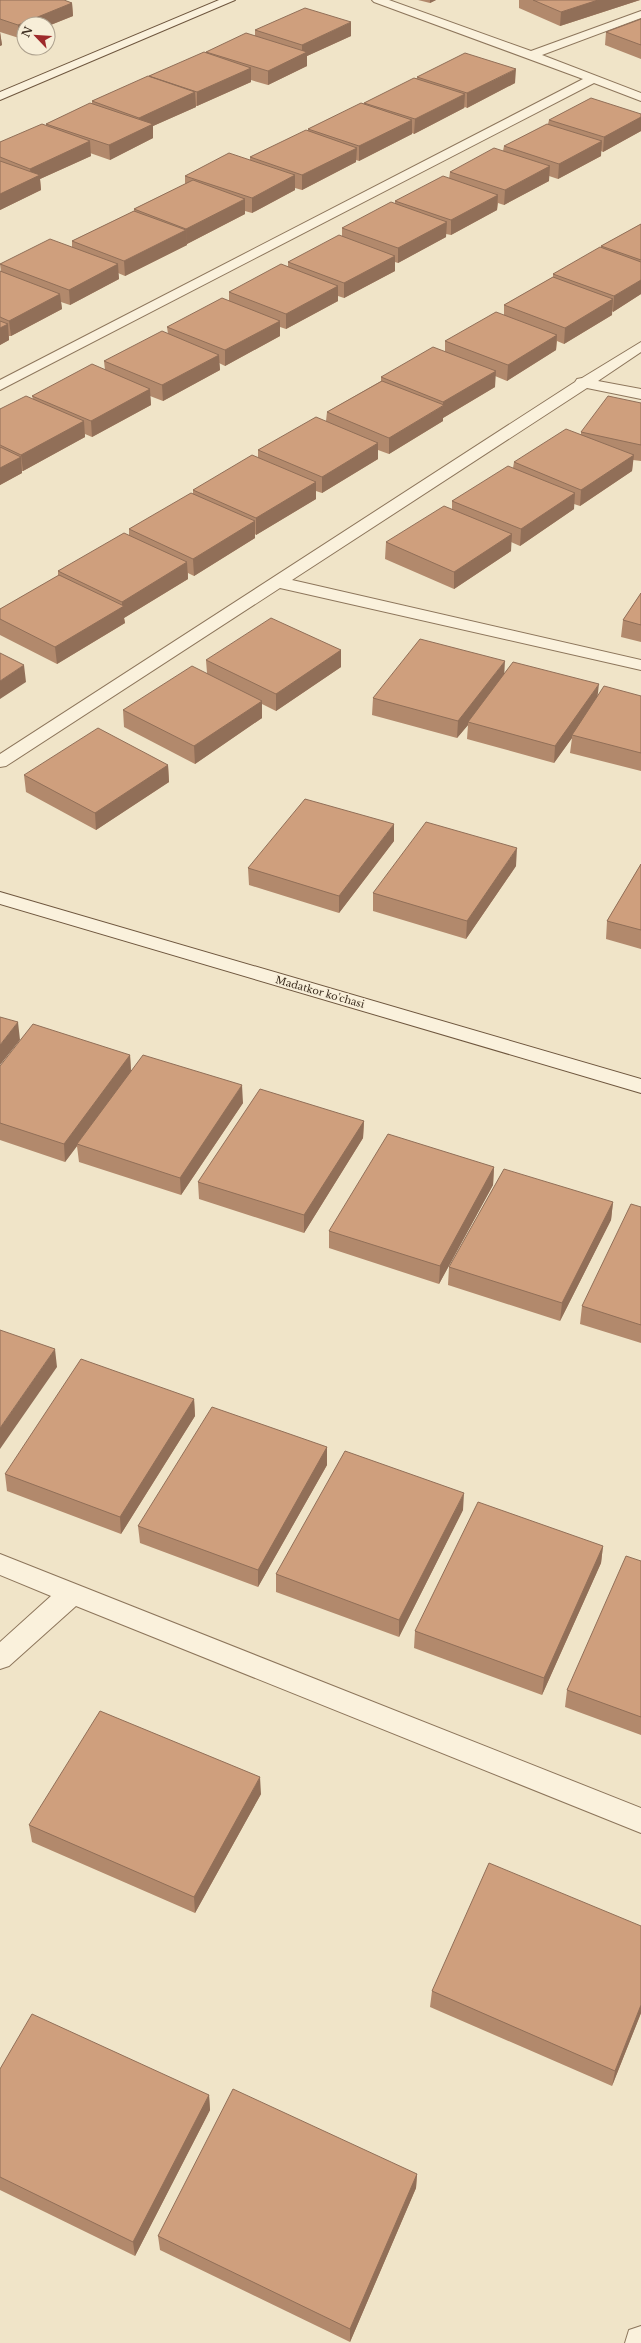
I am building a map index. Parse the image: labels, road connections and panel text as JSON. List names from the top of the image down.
{
  "streets": {
    "street": ["Madatkor ko'chasi"]
  },
  "north": "top left"
}
